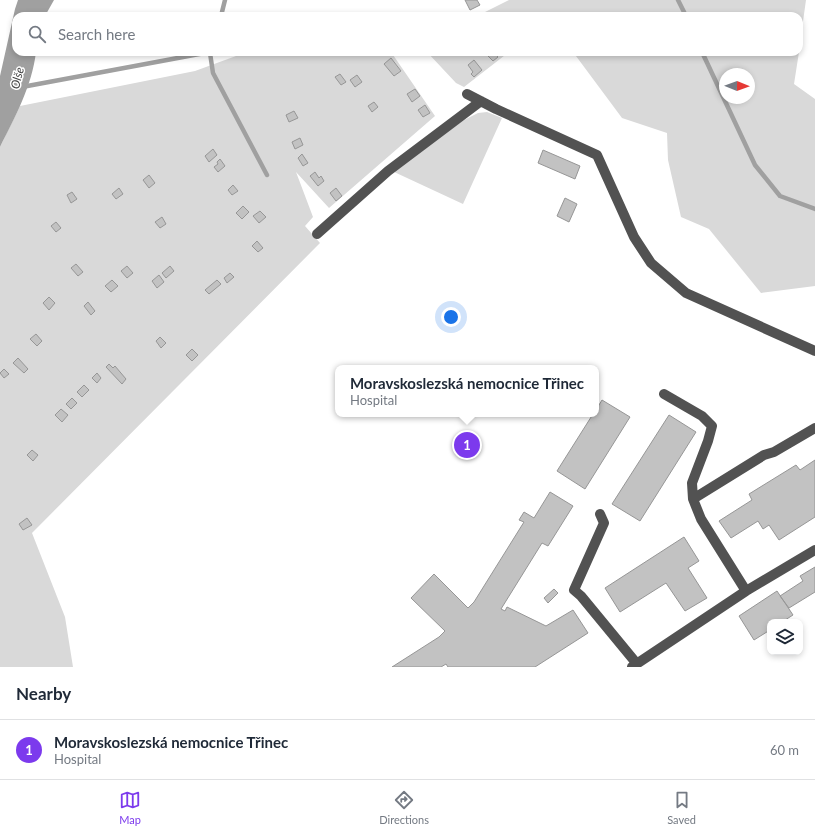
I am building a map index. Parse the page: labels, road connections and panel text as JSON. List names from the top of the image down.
{
  "water": ["Olše"],
  "north": "right",
  "page": {
    "search": "Search here",
    "popup": ["Moravskoslezská nemocnice Třinec", "Hospital"],
    "pins": "1",
    "heading": "Nearby",
    "list": [
      {
        "mark": "1",
        "name": "Moravskoslezská nemocnice Třinec",
        "note": "Hospital",
        "value": "60 m"
      }
    ],
    "nav": ["Map", "Directions", "Saved"]
  }
}
